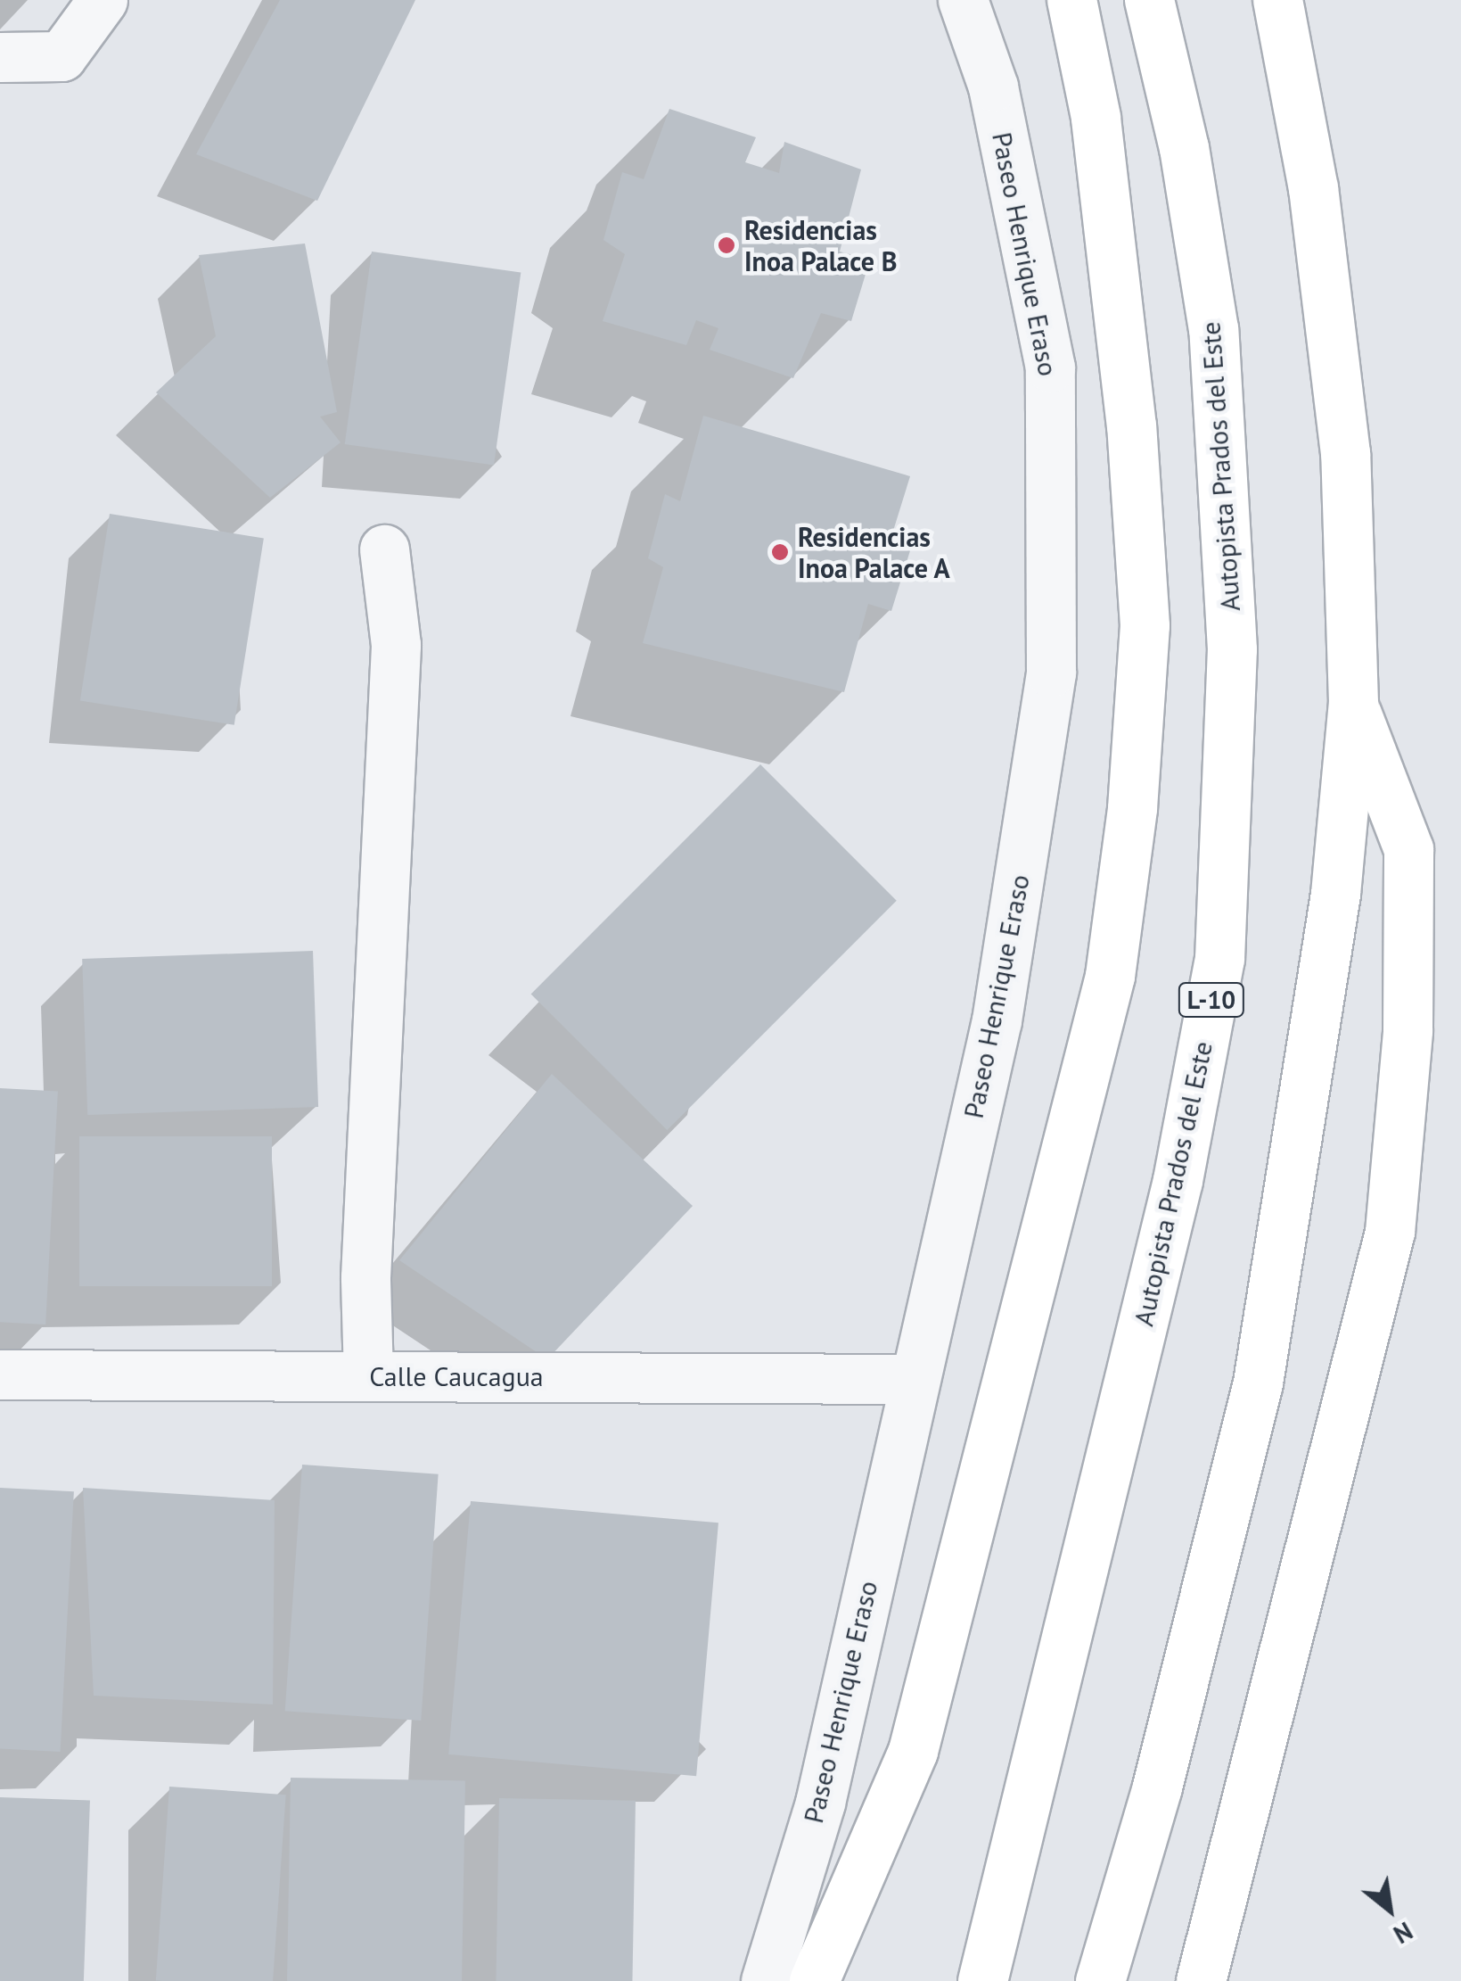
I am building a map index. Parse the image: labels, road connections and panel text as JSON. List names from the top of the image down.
{
  "streets": {
    "highway": ["Autopista Prados del Este", "L-10"],
    "street": ["Paseo Henrique Eraso", "Calle Caucagua"]
  },
  "crossings": [
    ["Paseo Henrique Eraso", "Calle Caucagua"]
  ],
  "places": ["Residencias Inoa Palace B", "Residencias Inoa Palace A"],
  "north": "bottom right"
}
